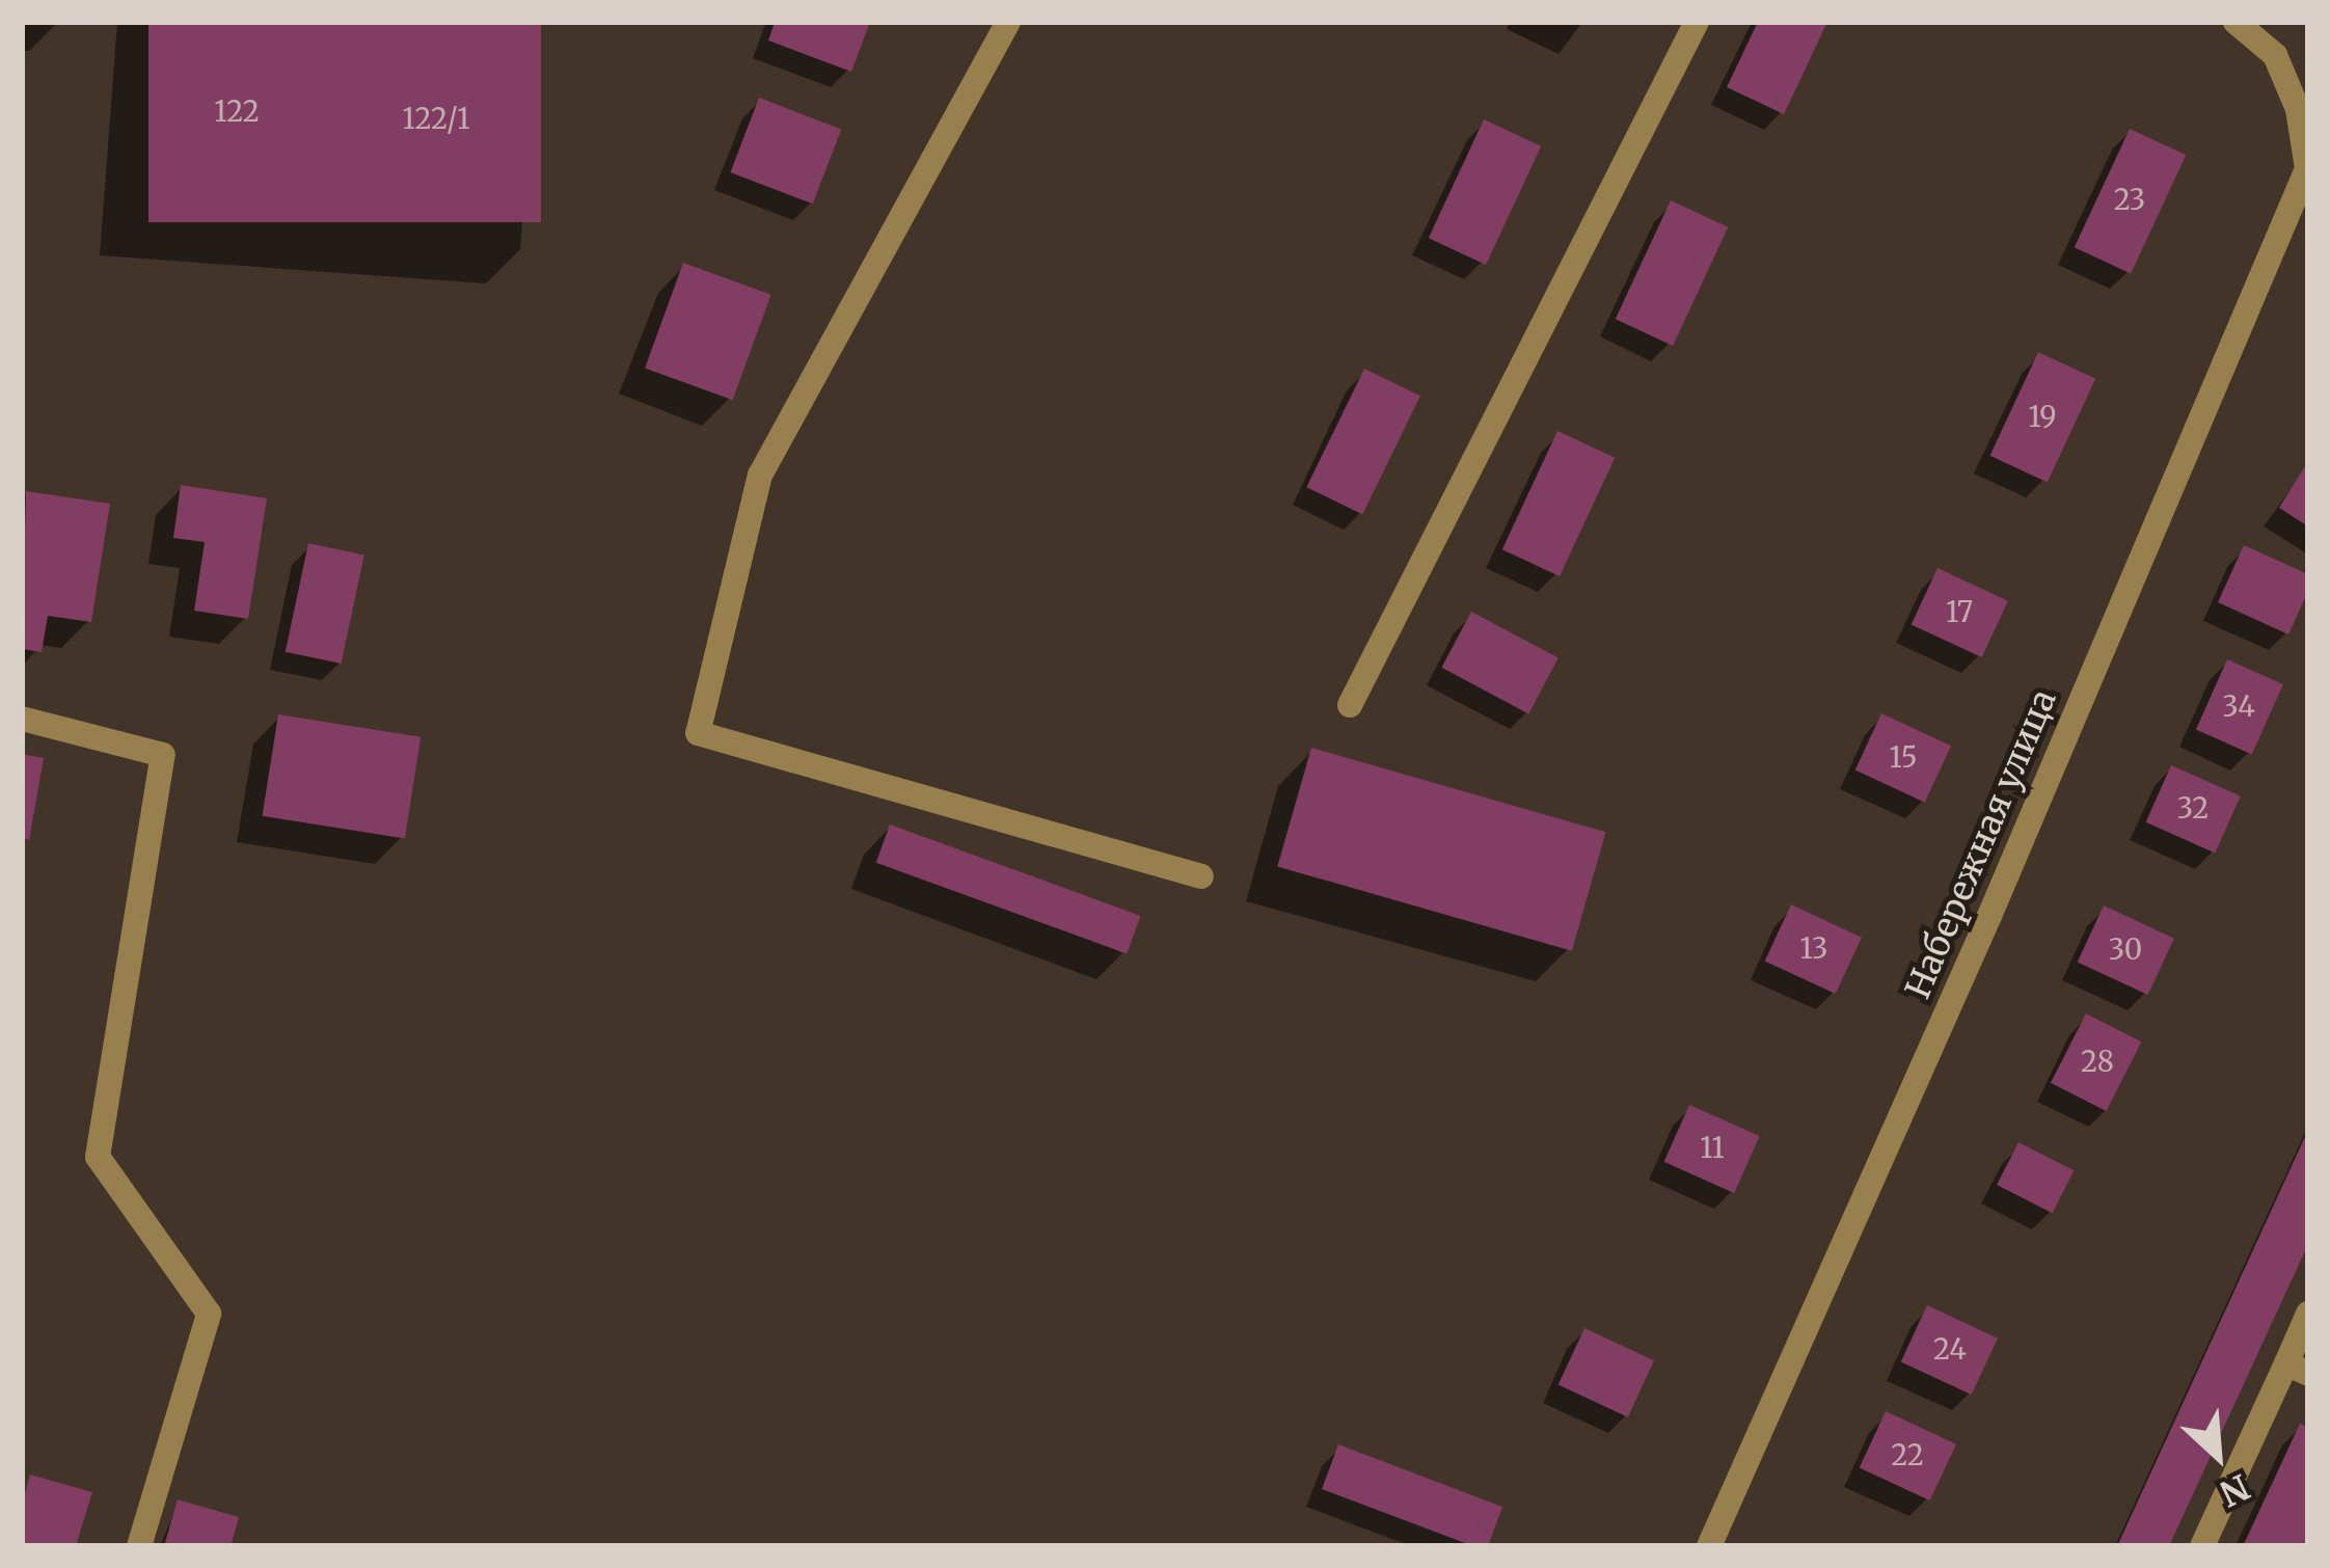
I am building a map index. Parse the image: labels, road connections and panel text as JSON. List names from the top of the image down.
{
  "streets": {
    "street": ["Набережная улица"]
  },
  "house_numbers": [
    "122",
    "122/1",
    "23",
    "19",
    "17",
    "34",
    "15",
    "32",
    "13",
    "30",
    "28",
    "11",
    "24",
    "22"
  ],
  "north": "bottom right"
}
